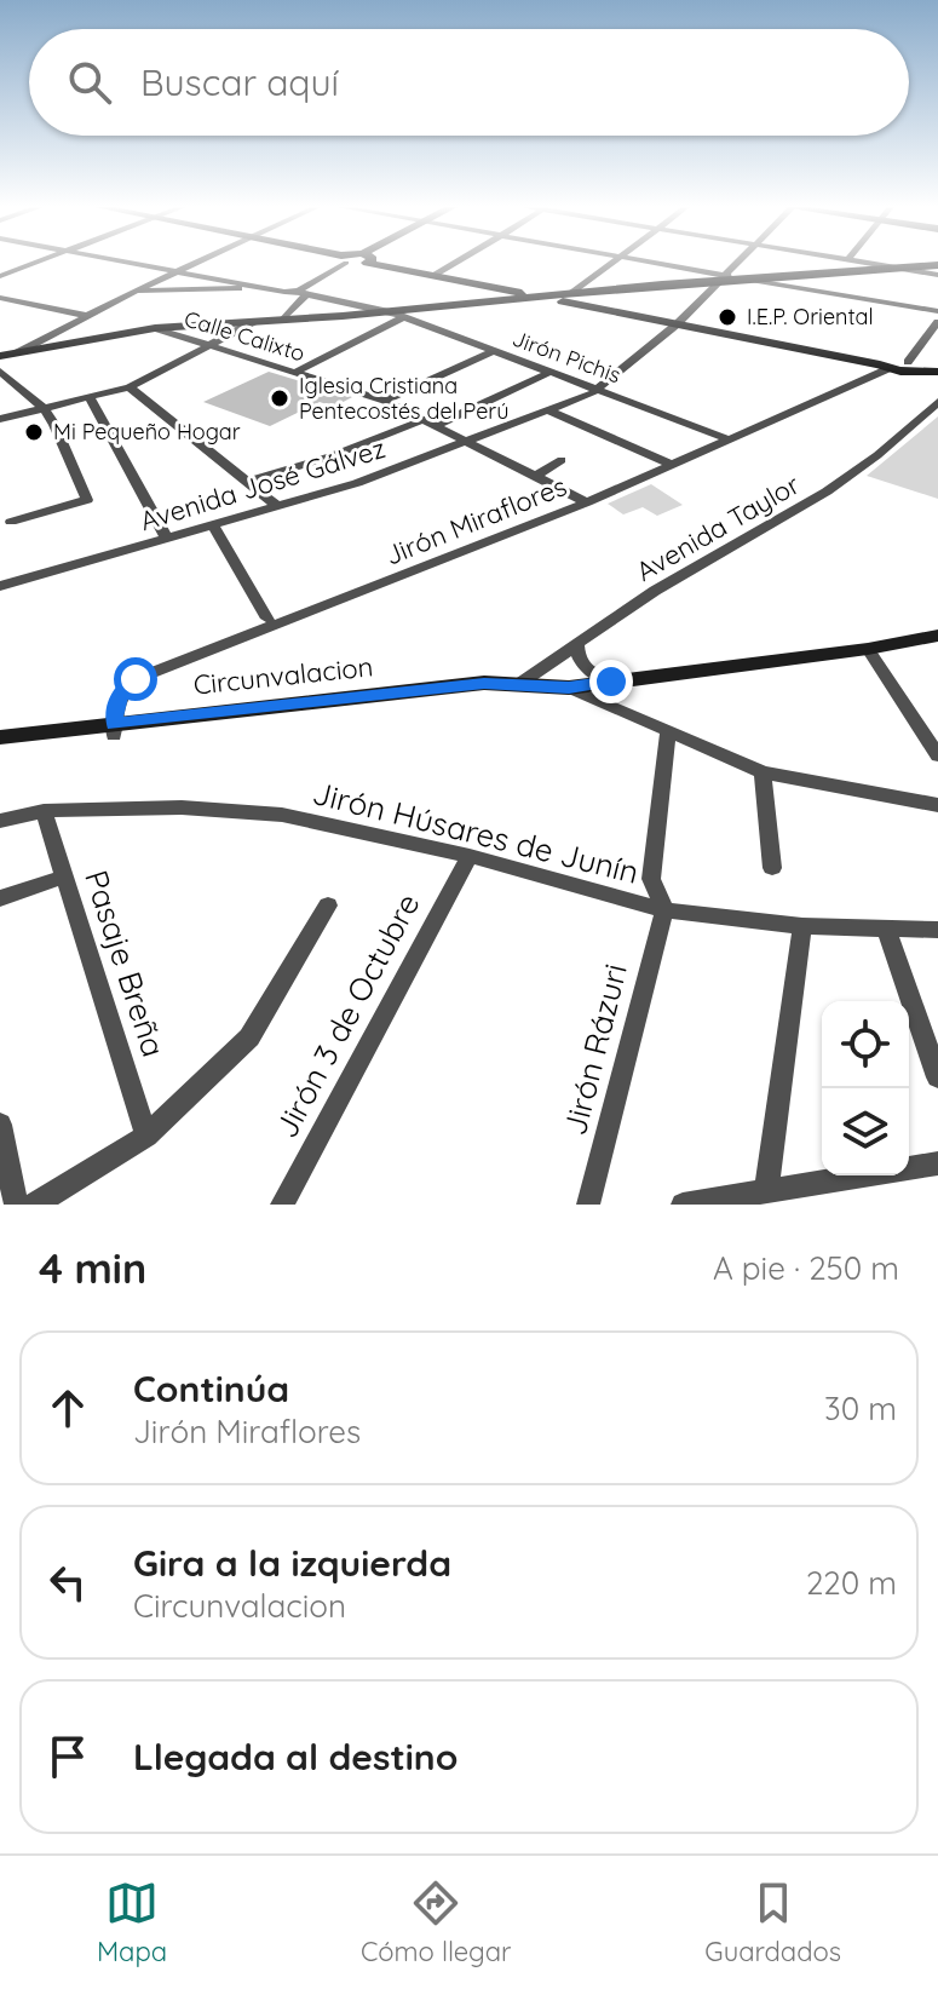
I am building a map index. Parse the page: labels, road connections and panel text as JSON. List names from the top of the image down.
{
  "streets": {
    "street": [
      "Calle Calixto",
      "Jirón Pichis",
      "Avenida José Gálvez",
      "Jirón Miraflores",
      "Avenida Taylor",
      "Circunvalacion",
      "Jirón Húsares de Junín",
      "Pasaje Breña",
      "Jirón 3 de Octubre",
      "Jirón Rázuri"
    ]
  },
  "crossings": [
    ["Calle Calixto", "Avenida José Gálvez"],
    ["Calle Calixto", "Jirón Miraflores"],
    ["Jirón Pichis", "Avenida José Gálvez"],
    ["Jirón Pichis", "Jirón Miraflores"],
    ["Jirón Miraflores", "Circunvalacion"],
    ["Avenida Taylor", "Circunvalacion"],
    ["Jirón Húsares de Junín", "Pasaje Breña"],
    ["Jirón Húsares de Junín", "Jirón 3 de Octubre"],
    ["Jirón Húsares de Junín", "Jirón Rázuri"]
  ],
  "places": ["I.E.P. Oriental", "Iglesia Cristiana Pentecostés del Perú", "Mi Pequeño Hogar"],
  "page": {
    "search": "Buscar aquí",
    "heading": ["4 min", "A pie · 250 m"],
    "list": [
      ["Continúa", "Jirón Miraflores", "30 m"],
      ["Gira a la izquierda", "Circunvalacion", "220 m"],
      "Llegada al destino"
    ],
    "nav": ["Mapa", "Cómo llegar", "Guardados"]
  }
}
